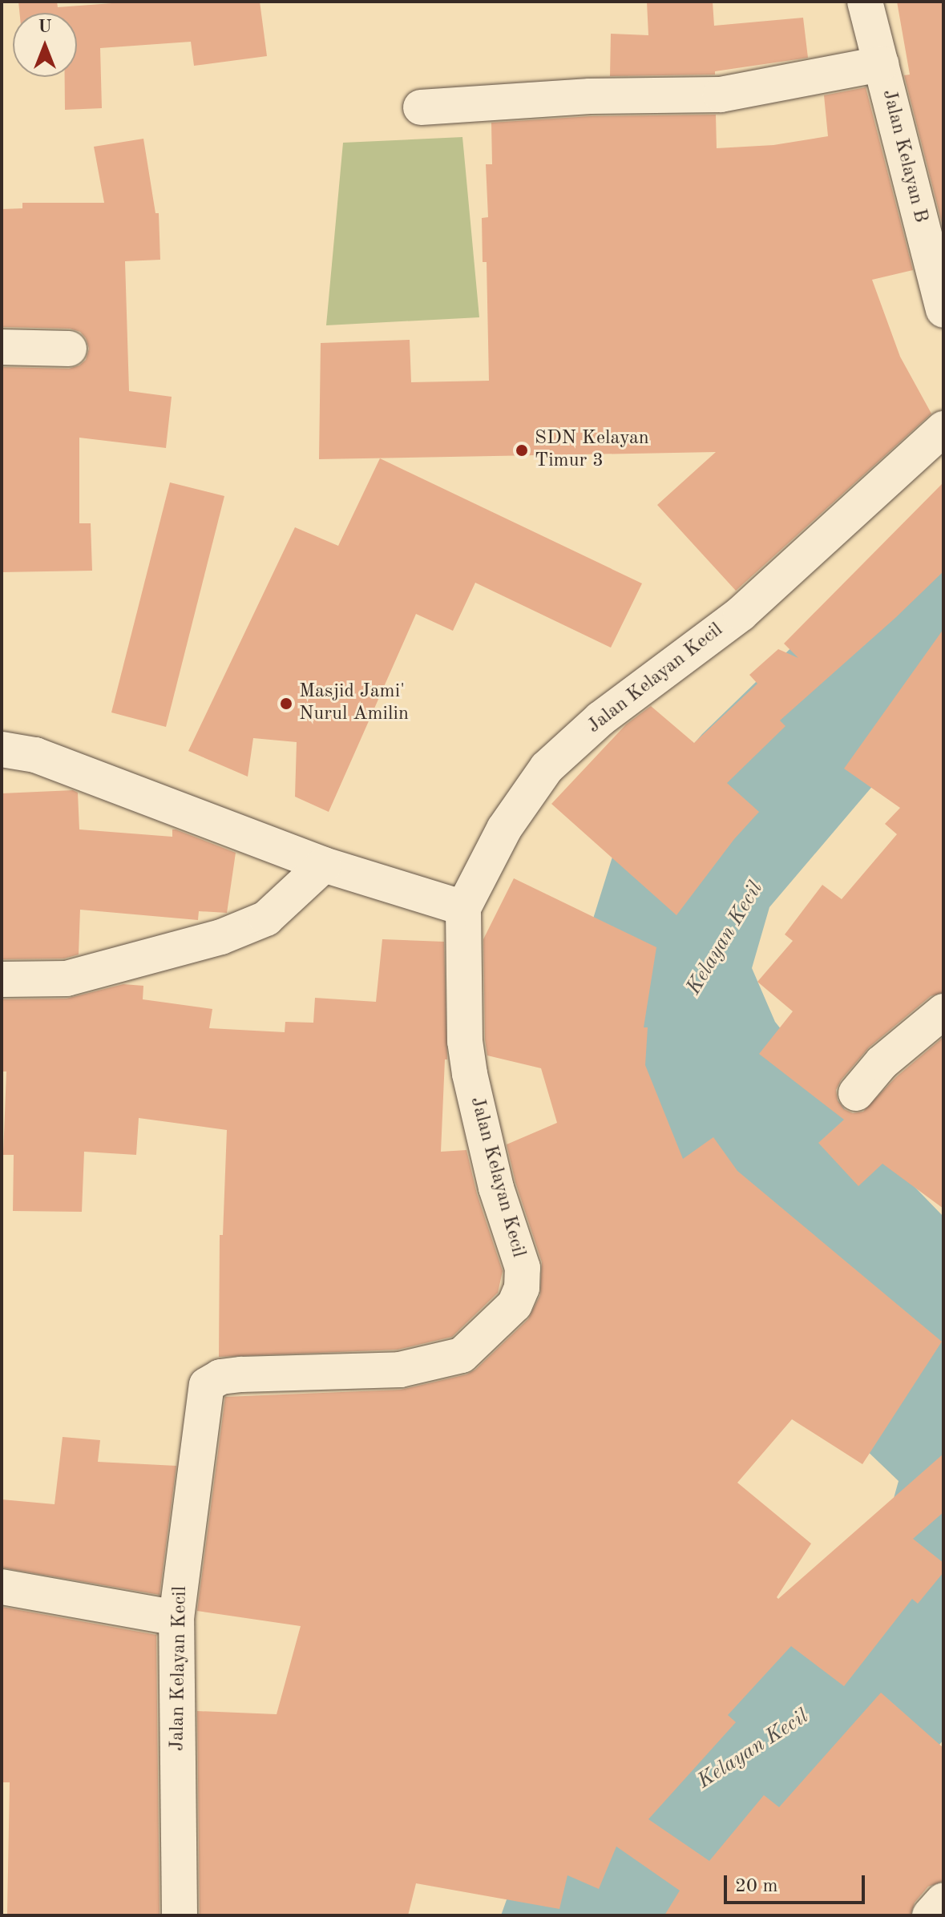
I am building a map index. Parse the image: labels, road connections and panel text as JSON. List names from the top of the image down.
{
  "streets": {
    "street": ["Jalan Kelayan B", "Jalan Kelayan Kecil"]
  },
  "water": ["Kelayan Kecil"],
  "places": ["SDN Kelayan Timur 3", "Masjid Jami' Nurul Amilin"],
  "scale_bar": "20 m",
  "north": "top"
}
